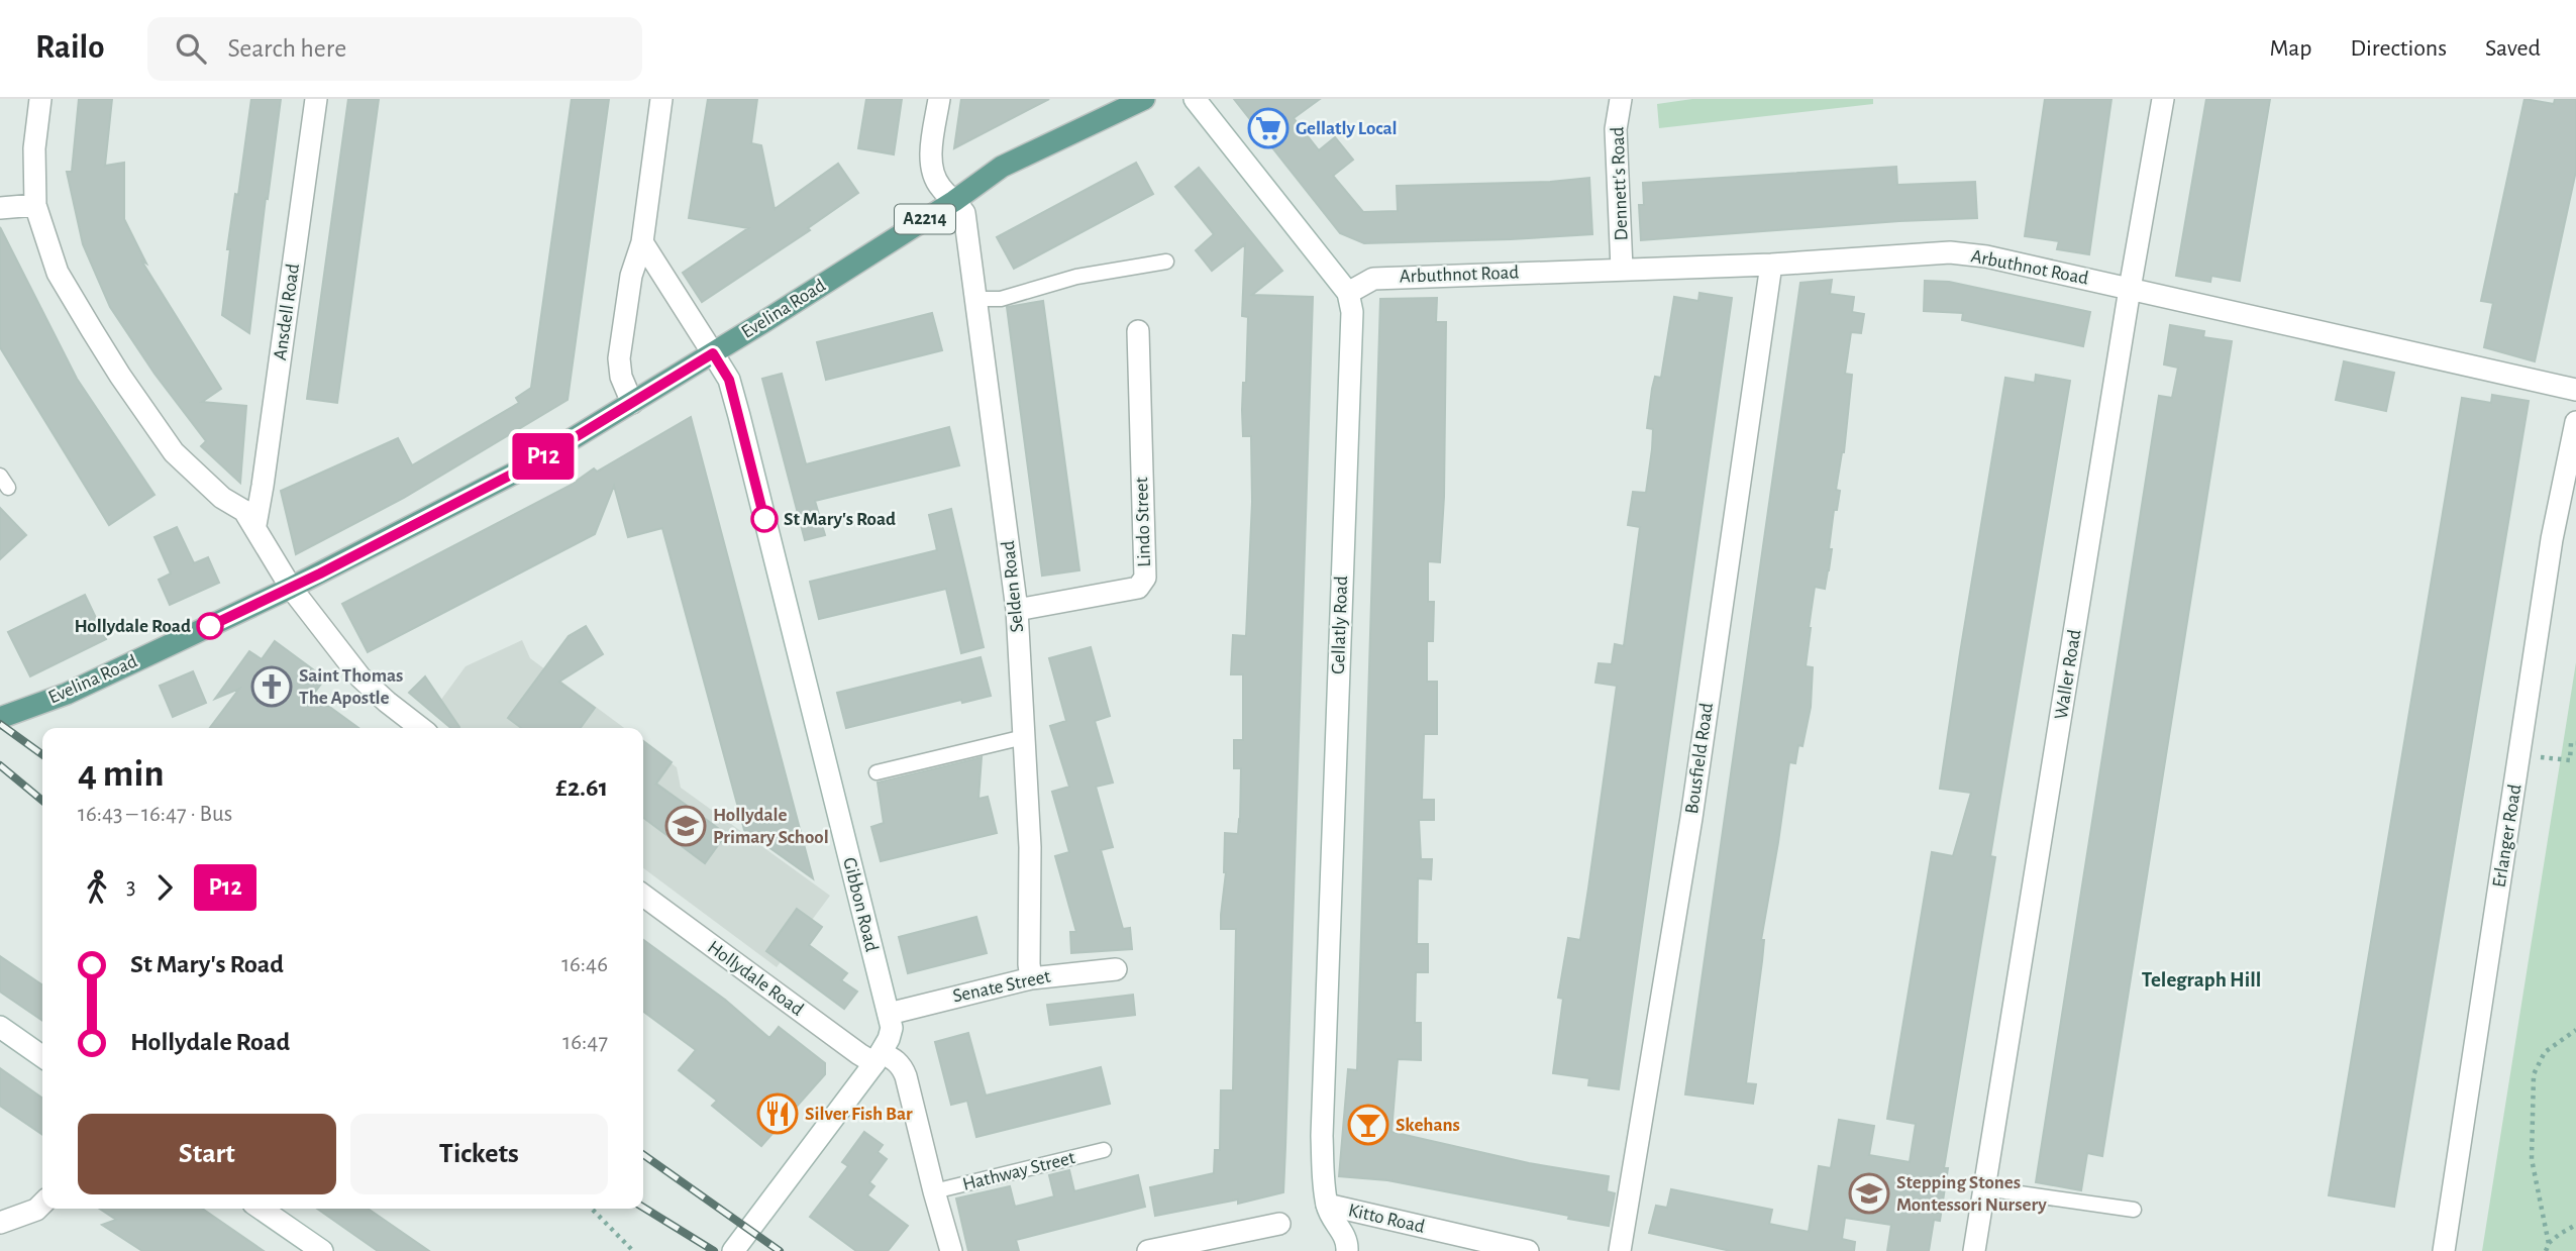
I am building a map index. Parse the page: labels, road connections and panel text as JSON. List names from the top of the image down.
{
  "streets": {
    "main road": ["A2214", "Evelina Road"],
    "street": [
      "Dennett's Road",
      "Arbuthnot Road",
      "Ansdell Road",
      "Lindo Street",
      "Selden Road",
      "Gellatly Road",
      "Waller Road",
      "Bousfield Road",
      "Erlanger Road",
      "Gibbon Road",
      "Hollydale Road",
      "Senate Street",
      "Kitto Road"
    ],
    "lane": ["Hathway Street"]
  },
  "crossings": [
    ["Dennett's Road", "Arbuthnot Road"],
    ["Arbuthnot Road", "Gellatly Road"],
    ["Arbuthnot Road", "Waller Road"],
    ["Arbuthnot Road", "Bousfield Road"],
    ["Evelina Road", "Selden Road"],
    ["Evelina Road", "Gibbon Road"],
    ["Lindo Street", "Selden Road"],
    ["Selden Road", "Senate Street"],
    ["Gellatly Road", "Kitto Road"],
    ["Gibbon Road", "Hollydale Road"],
    ["Gibbon Road", "Senate Street"],
    ["Hollydale Road", "Hathway Street"]
  ],
  "districts": ["Telegraph Hill"],
  "places": {
    "supermarket": ["Gellatly Local"],
    "other": ["St Mary's Road", "Hollydale Road"],
    "church": ["Saint Thomas The Apostle"],
    "school or university": ["Hollydale Primary School", "Stepping Stones Montessori Nursery"],
    "restaurant": ["Silver Fish Bar"],
    "bar": ["Skehans"]
  },
  "lines": ["bus line P12"],
  "page": {
    "header": "Railo",
    "search": "Search here",
    "nav": ["Map", "Directions", "Saved"],
    "on_map": "P12",
    "heading": ["4 min", "16:43 – 16:47 · Bus", "£2.61"],
    "legs": ["3", "P12"],
    "list": [
      {
        "name": "St Mary's Road",
        "value": "16:46"
      },
      {
        "name": "Hollydale Road",
        "value": "16:47"
      }
    ],
    "buttons": ["Start", "Tickets"]
  }
}
